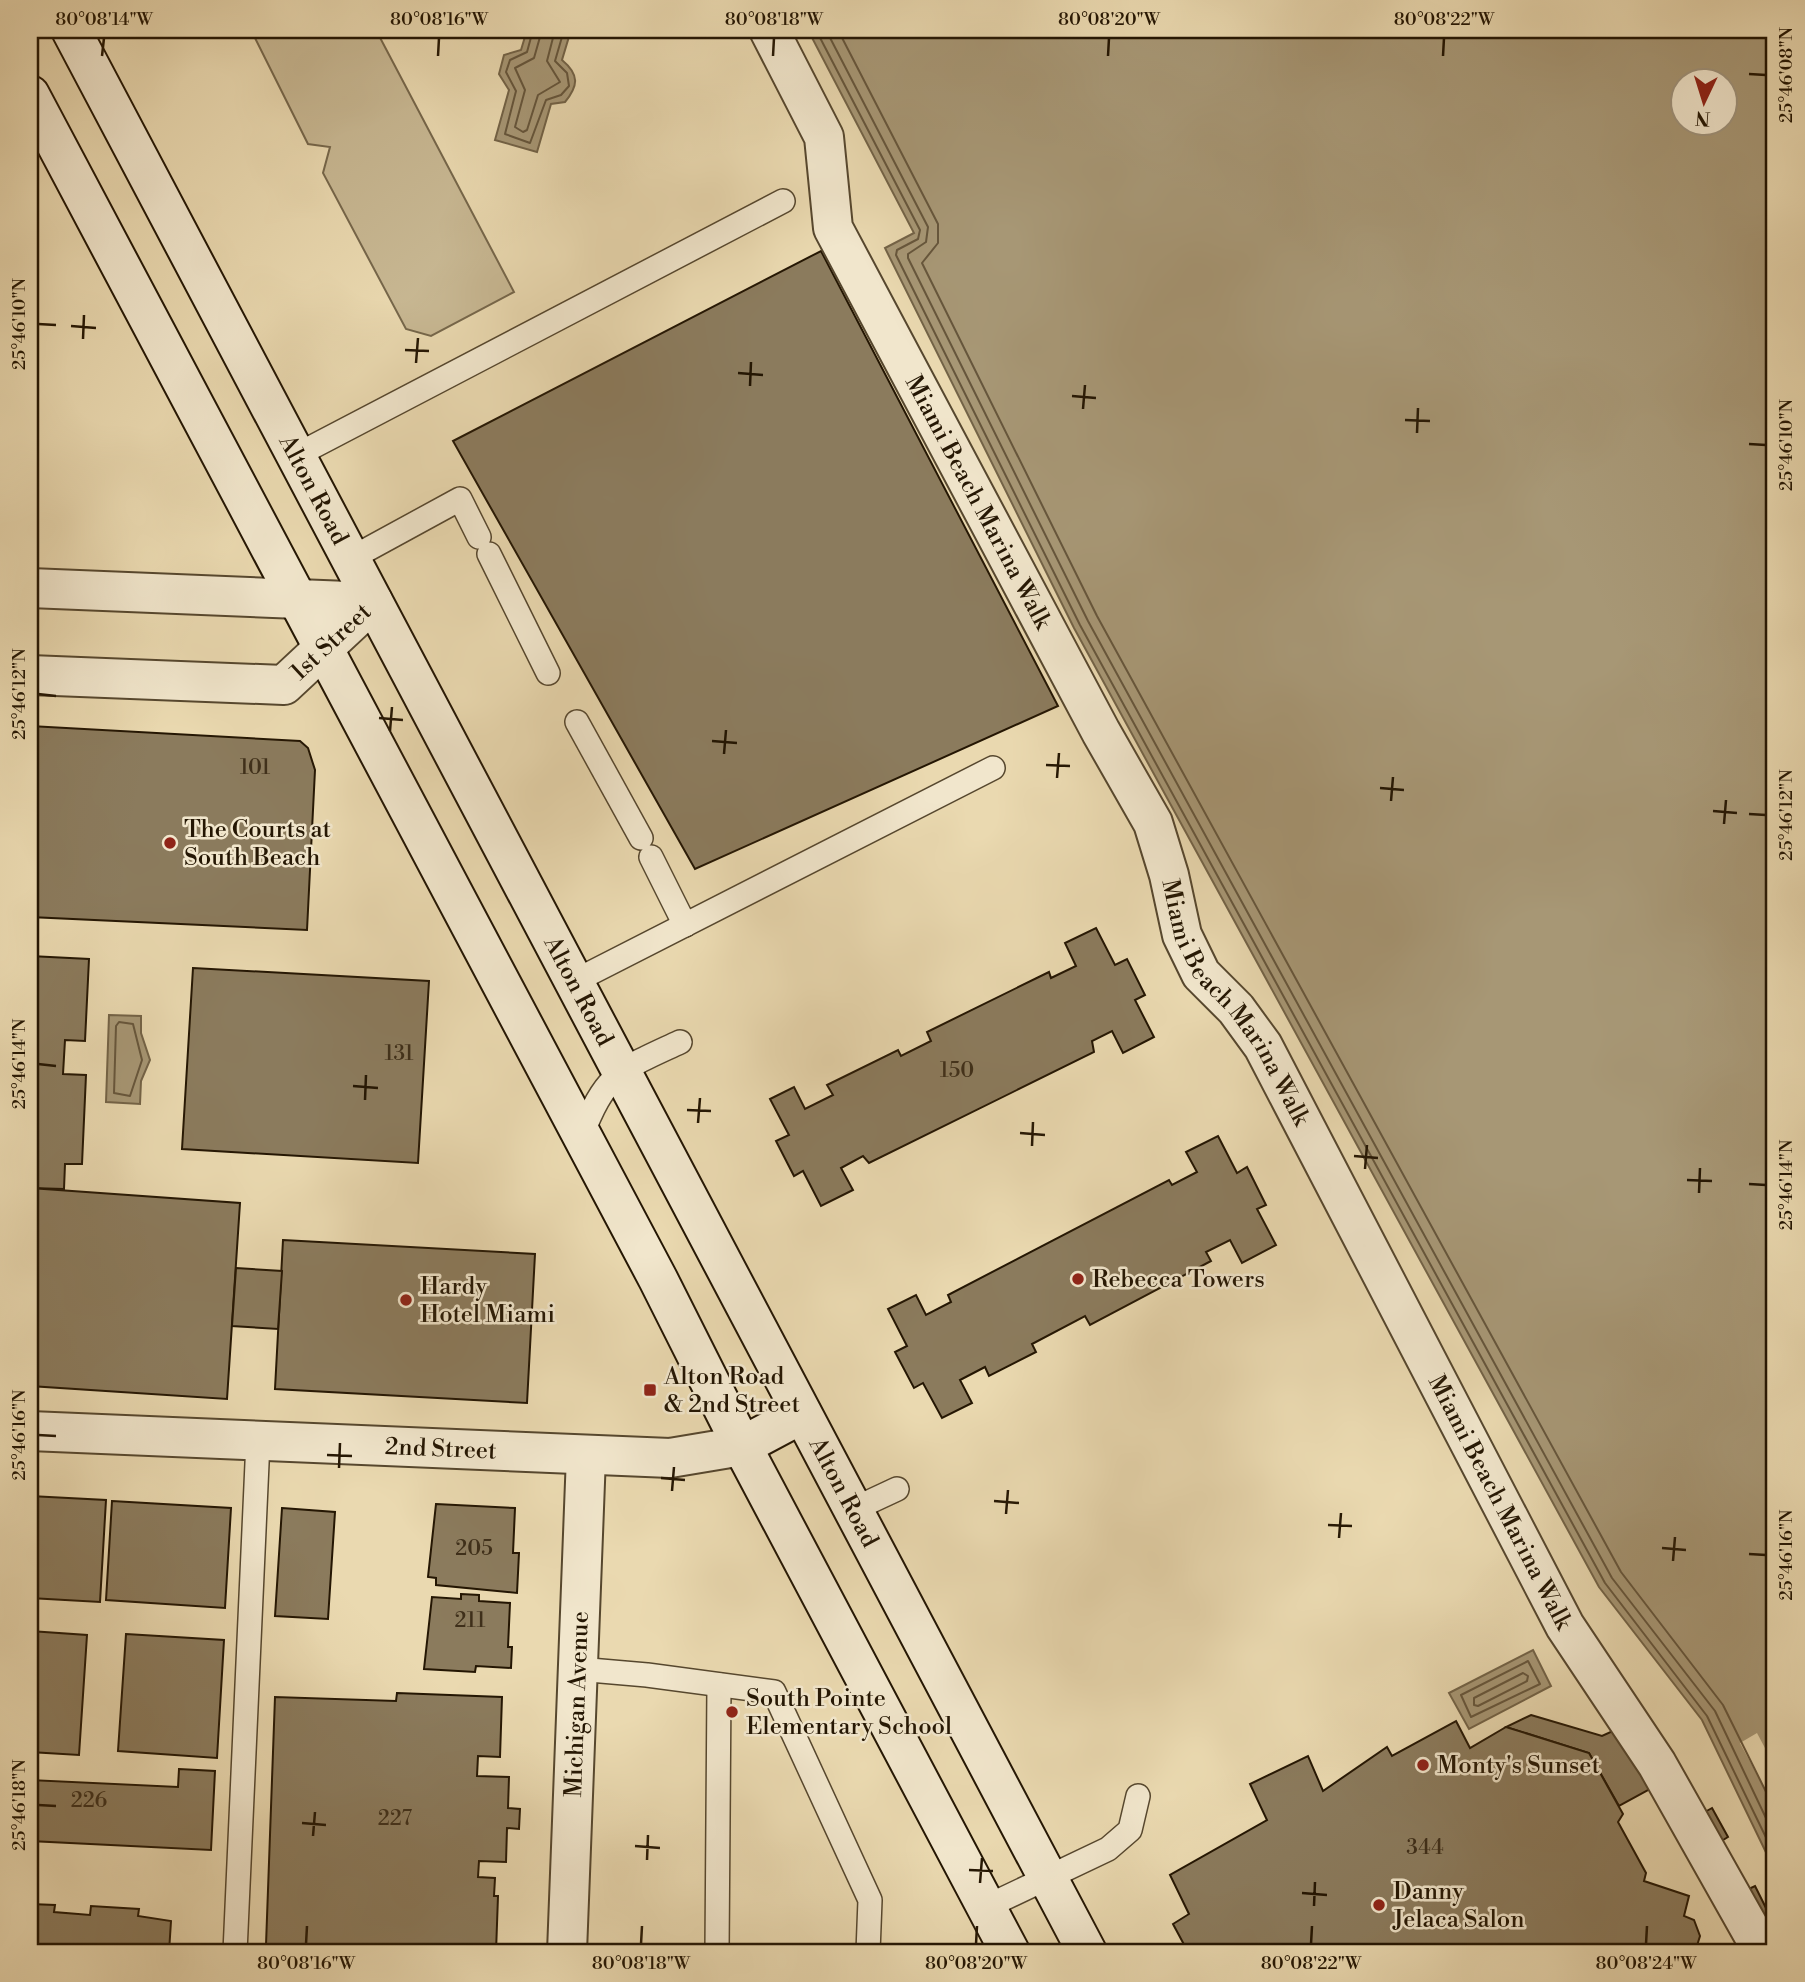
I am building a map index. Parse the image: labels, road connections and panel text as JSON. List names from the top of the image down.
{
  "streets": {
    "street": [
      "Alton Road",
      "Miami Beach Marina Walk",
      "1st Street",
      "2nd Street",
      "Michigan Avenue"
    ]
  },
  "crossings": [
    ["Alton Road", "1st Street"],
    ["Alton Road", "2nd Street"],
    ["2nd Street", "Michigan Avenue"]
  ],
  "places": {
    "other": [
      "The Courts at South Beach",
      "Rebecca Towers",
      "Hardy Hotel Miami",
      "South Pointe Elementary School",
      "Monty's Sunset",
      "Danny Jelaca Salon"
    ],
    "transit": ["Alton Road & 2nd Street"]
  },
  "house_numbers": [
    "101",
    "131",
    "150",
    "205",
    "211",
    "226",
    "227",
    "344"
  ],
  "north": "bottom",
  "coordinates": [
    "80°08'14\"W",
    "80°08'16\"W",
    "80°08'18\"W",
    "80°08'20\"W",
    "80°08'22\"W",
    "25°46'08\"N",
    "25°46'10\"N",
    "25°46'12\"N",
    "25°46'14\"N",
    "25°46'16\"N",
    "25°46'18\"N",
    "80°08'24\"W"
  ]
}
